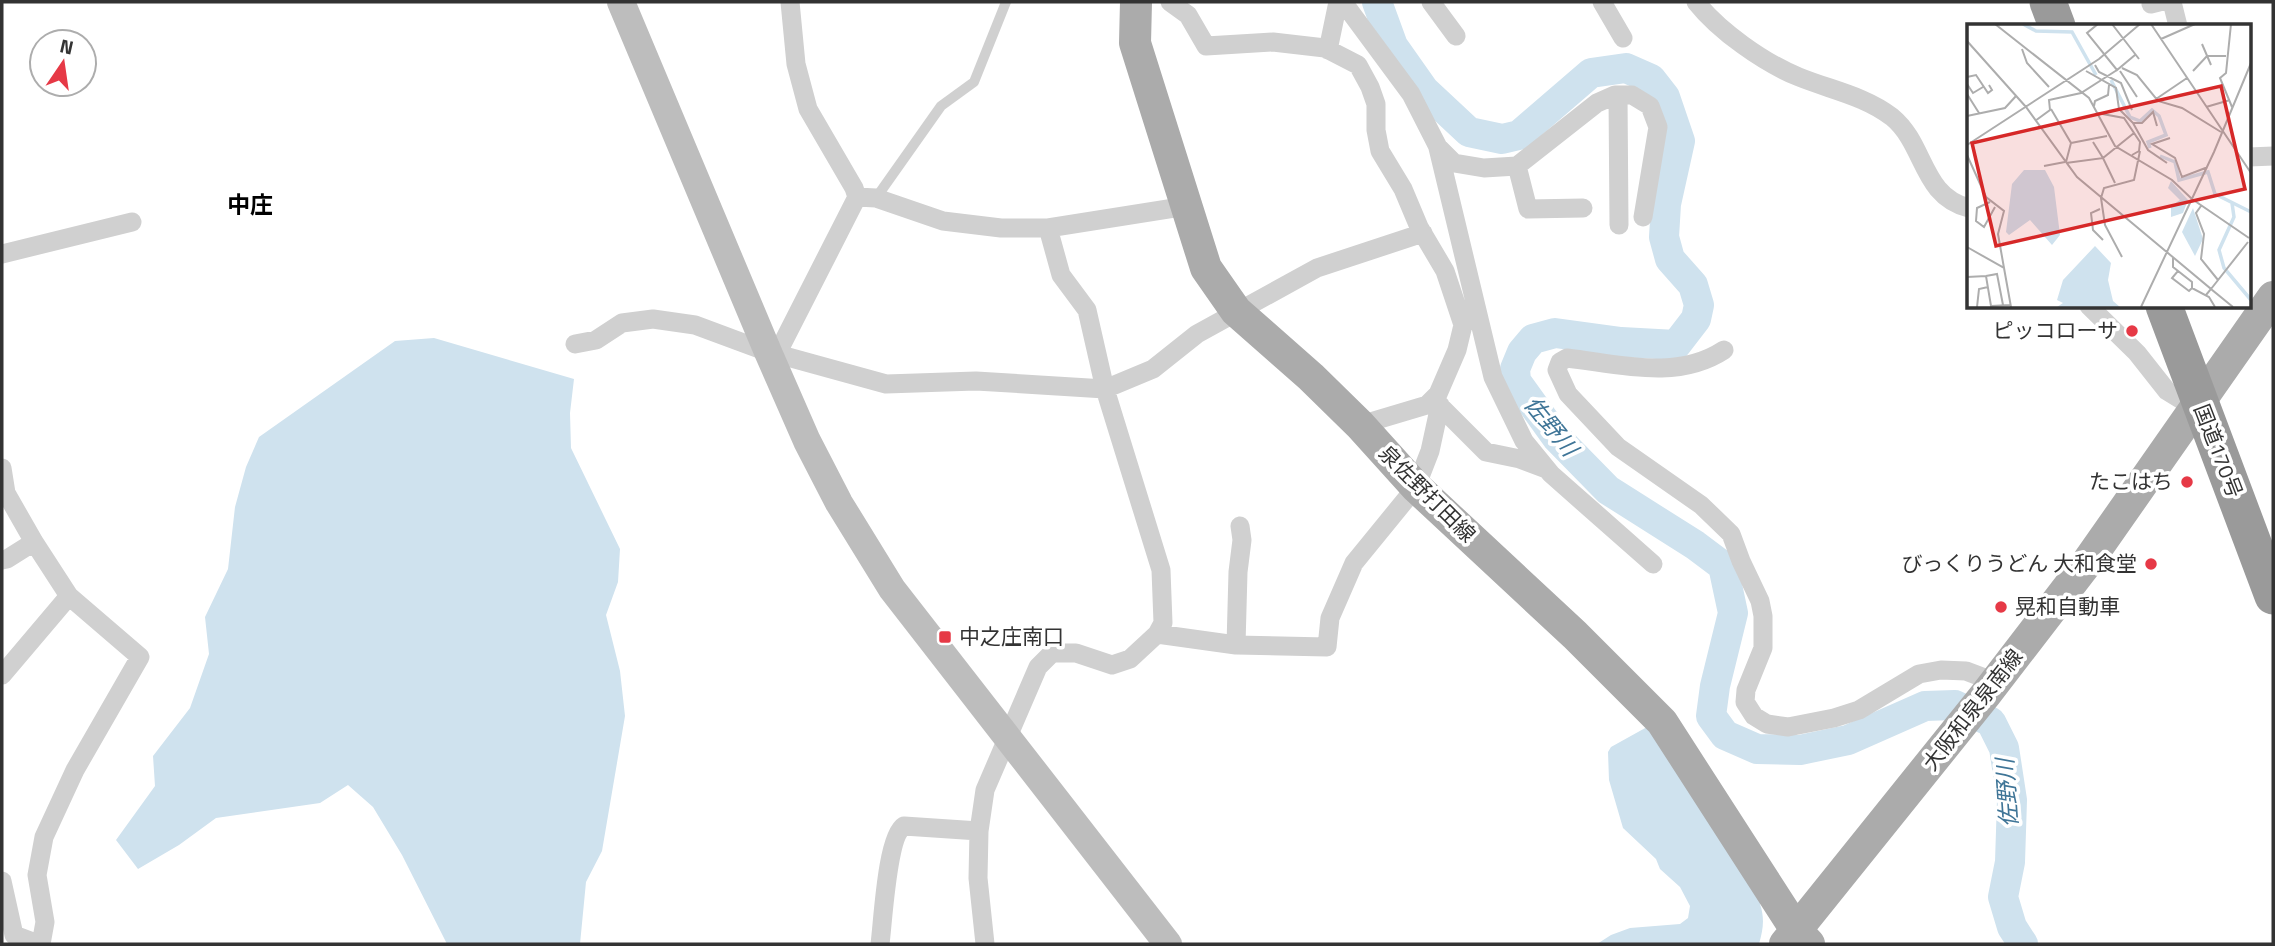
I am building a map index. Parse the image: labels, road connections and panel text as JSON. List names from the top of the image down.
{
  "streets": {
    "highway": ["国道170号"],
    "main road": ["泉佐野打田線", "大阪和泉泉南線"]
  },
  "crossings": [
    ["国道170号", "大阪和泉泉南線"],
    ["泉佐野打田線", "大阪和泉泉南線"]
  ],
  "districts": ["中庄"],
  "water": ["佐野川"],
  "places": {
    "other": [
      "ピッコローサ",
      "たこはち",
      "びっくりうどん 大和食堂",
      "晃和自動車"
    ],
    "transit": ["中之庄南口"]
  },
  "north": "top"
}
